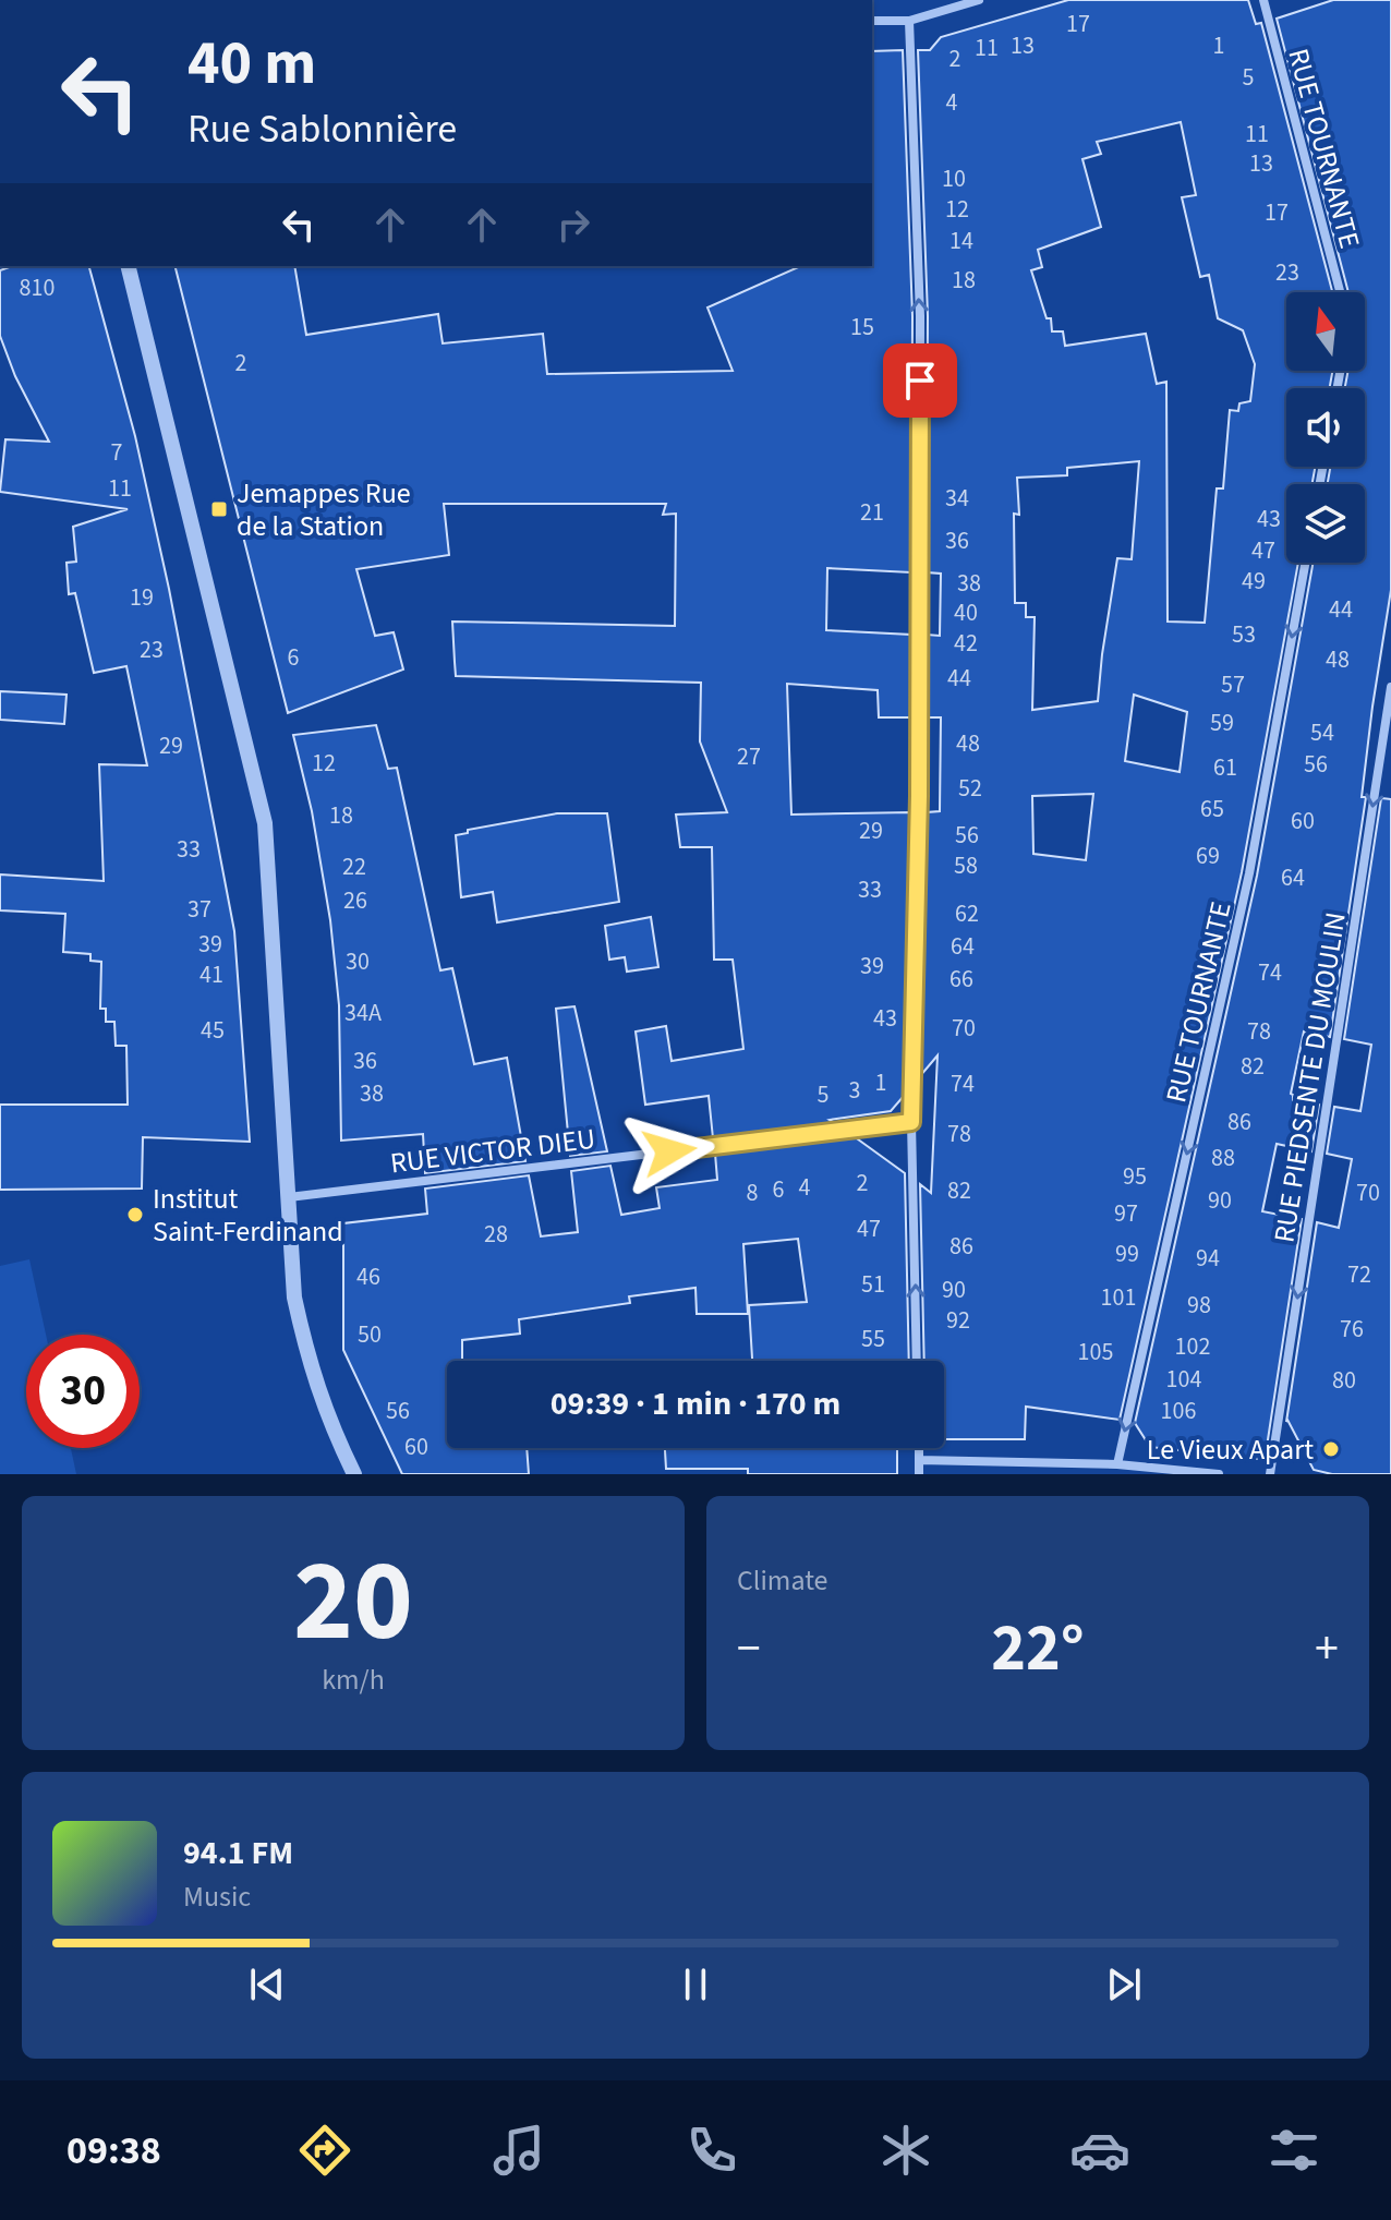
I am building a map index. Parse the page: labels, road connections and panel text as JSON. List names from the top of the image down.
{
  "streets": {
    "street": ["RUE TOURNANTE", "RUE PIEDSENTE DU MOULIN", "RUE VICTOR DIEU"]
  },
  "one_way": ["RUE TOURNANTE", "RUE PIEDSENTE DU MOULIN"],
  "places": {
    "transit": ["Jemappes Rue de la Station"],
    "other": ["Institut Saint-Ferdinand", "Le Vieux Apart"]
  },
  "house_numbers": [
    "17",
    "13",
    "1",
    "11",
    "2",
    "5",
    "4",
    "11",
    "13",
    "10",
    "12",
    "17",
    "14",
    "23",
    "18",
    "810",
    "15",
    "2",
    "7",
    "11",
    "34",
    "21",
    "43",
    "36",
    "47",
    "49",
    "38",
    "19",
    "44",
    "40",
    "53",
    "42",
    "23",
    "6",
    "48",
    "44",
    "57",
    "59",
    "54",
    "48",
    "29",
    "27",
    "12",
    "56",
    "61",
    "52",
    "65",
    "18",
    "60",
    "29",
    "56",
    "33",
    "69",
    "58",
    "22",
    "64",
    "33",
    "26",
    "37",
    "62",
    "39",
    "64",
    "30",
    "39",
    "74",
    "41",
    "66",
    "34A",
    "43",
    "70",
    "45",
    "78",
    "36",
    "82",
    "1",
    "74",
    "3",
    "38",
    "5",
    "86",
    "78",
    "88",
    "95",
    "2",
    "4",
    "6",
    "82",
    "8",
    "70",
    "90",
    "97",
    "47",
    "28",
    "86",
    "99",
    "94",
    "72",
    "46",
    "51",
    "90",
    "101",
    "98",
    "92",
    "76",
    "50",
    "55",
    "102",
    "105",
    "104",
    "80",
    "56",
    "106",
    "60"
  ],
  "north": "top",
  "page": {
    "turn": ["40 m", "Rue Sablonnière"],
    "limit": "30",
    "trip": "09:39 · 1 min · 170 m",
    "tile": [
      ["20", "km/h"],
      "Climate"
    ],
    "heat": ["−", "22°", "+"],
    "song": ["94.1 FM", "Music"],
    "tabs": "09:38"
  }
}
